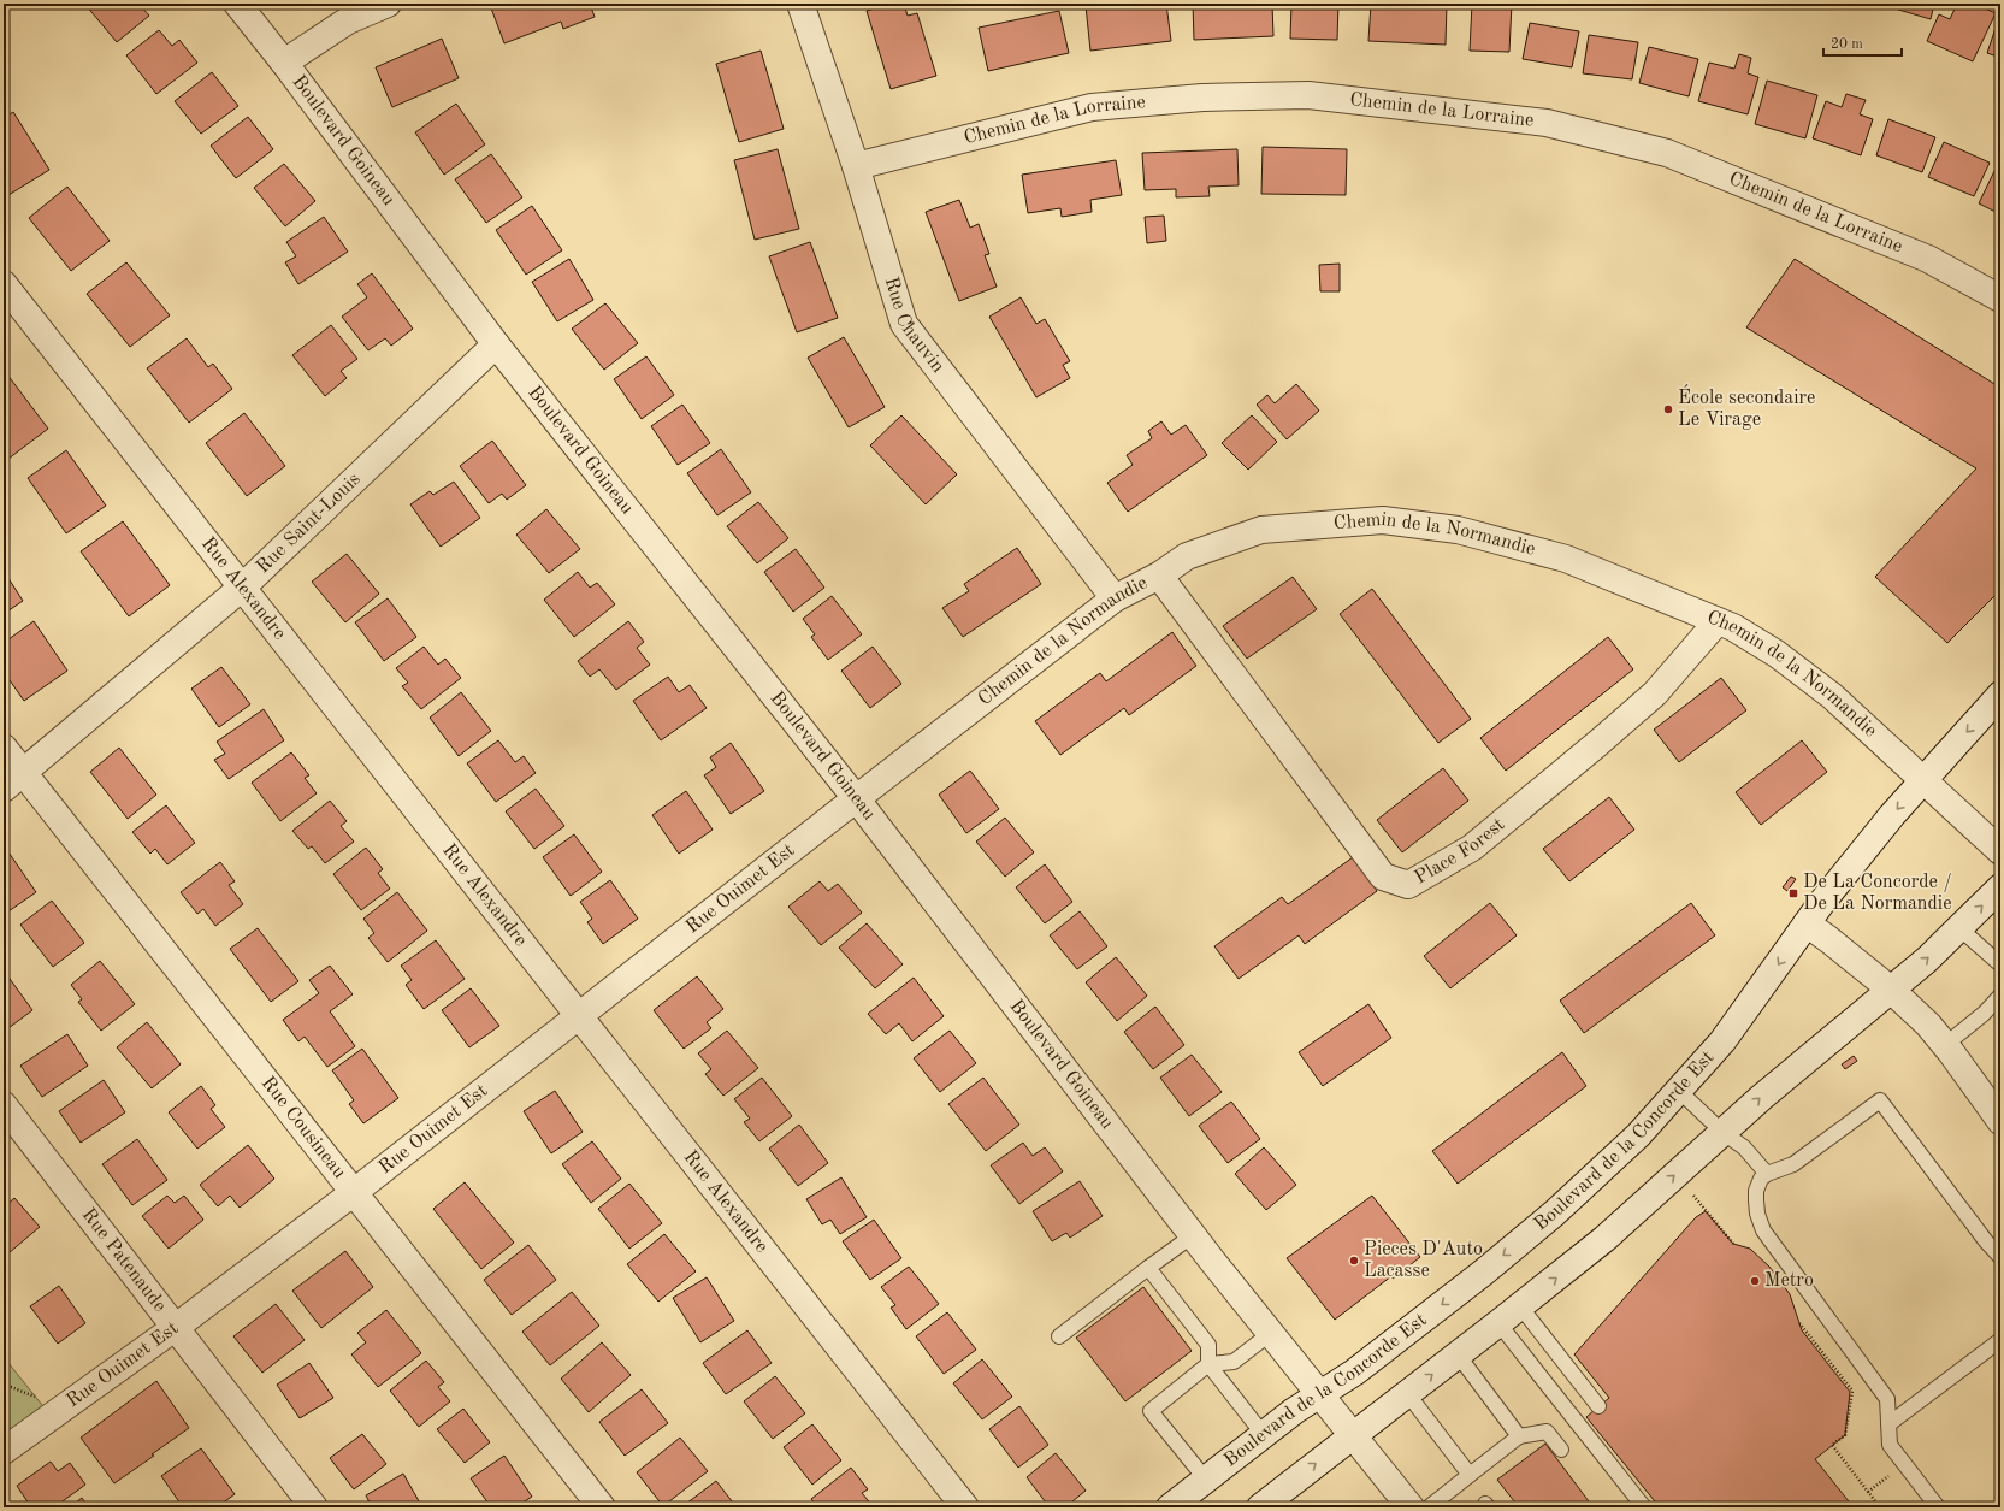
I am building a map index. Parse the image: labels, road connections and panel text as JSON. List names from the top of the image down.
{
  "streets": {
    "street": [
      "Chemin de la Lorraine",
      "Boulevard Goineau",
      "Rue Chauvin",
      "Rue Saint-Louis",
      "Chemin de la Normandie",
      "Rue Alexandre",
      "Place Forest",
      "Rue Ouimet Est",
      "Rue Cousineau",
      "Boulevard de la Concorde Est",
      "Rue Patenaude"
    ]
  },
  "crossings": [
    ["Chemin de la Lorraine", "Rue Chauvin"],
    ["Boulevard Goineau", "Rue Saint-Louis"],
    ["Boulevard Goineau", "Chemin de la Normandie"],
    ["Boulevard Goineau", "Rue Ouimet Est"],
    ["Boulevard Goineau", "Boulevard de la Concorde Est"],
    ["Rue Chauvin", "Chemin de la Normandie"],
    ["Rue Saint-Louis", "Rue Alexandre"],
    ["Rue Saint-Louis", "Rue Cousineau"],
    ["Chemin de la Normandie", "Place Forest"],
    ["Chemin de la Normandie", "Rue Ouimet Est"],
    ["Chemin de la Normandie", "Boulevard de la Concorde Est"],
    ["Rue Alexandre", "Rue Ouimet Est"],
    ["Rue Ouimet Est", "Rue Cousineau"],
    ["Rue Ouimet Est", "Rue Patenaude"]
  ],
  "places": {
    "other": ["École secondaire Le Virage", "Pieces D'Auto Lacasse", "Metro"],
    "transit": ["De La Concorde / De La Normandie"]
  },
  "scale_bar": "20 m"
}
